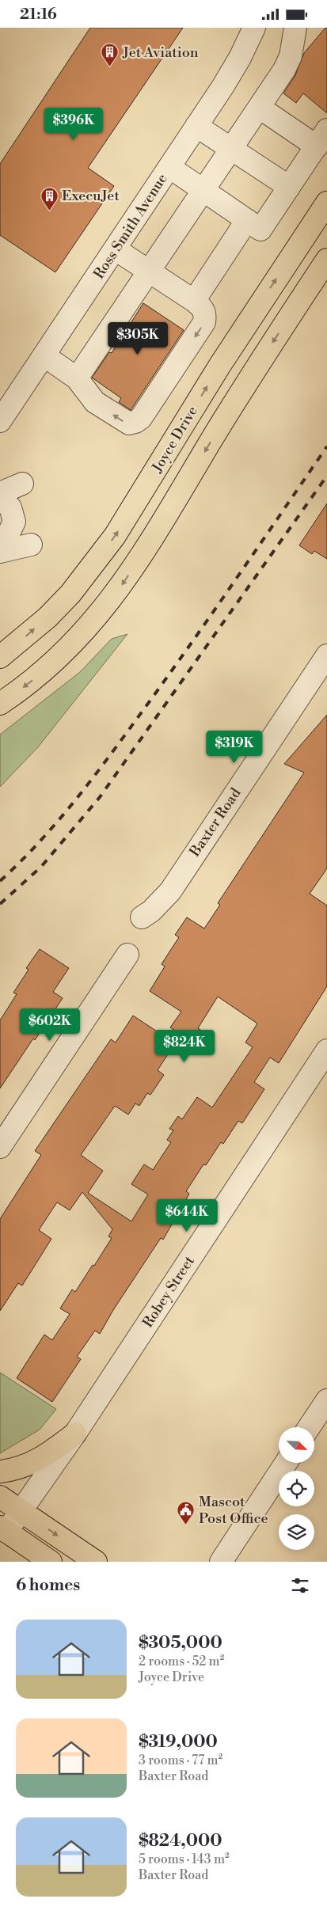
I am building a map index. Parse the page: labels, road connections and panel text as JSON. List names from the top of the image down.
{
  "streets": {
    "main road": ["Joyce Drive"],
    "street": ["Ross Smith Avenue", "Baxter Road", "Robey Street"]
  },
  "places": {
    "building": ["Jet Aviation", "ExecuJet"],
    "public building": ["Mascot Post Office"]
  },
  "north": "bottom right",
  "page": {
    "status": "21:16",
    "price": [
      "$396K",
      "$305K",
      "$319K",
      "$602K",
      "$824K",
      "$644K"
    ],
    "heading": "6 homes",
    "list": [
      {
        "name": "$305,000",
        "note": "2 rooms · 52 m² · Joyce Drive"
      },
      {
        "name": "$319,000",
        "note": "3 rooms · 77 m² · Baxter Road"
      },
      {
        "name": "$824,000",
        "note": "5 rooms · 143 m² · Baxter Road"
      }
    ]
  }
}
